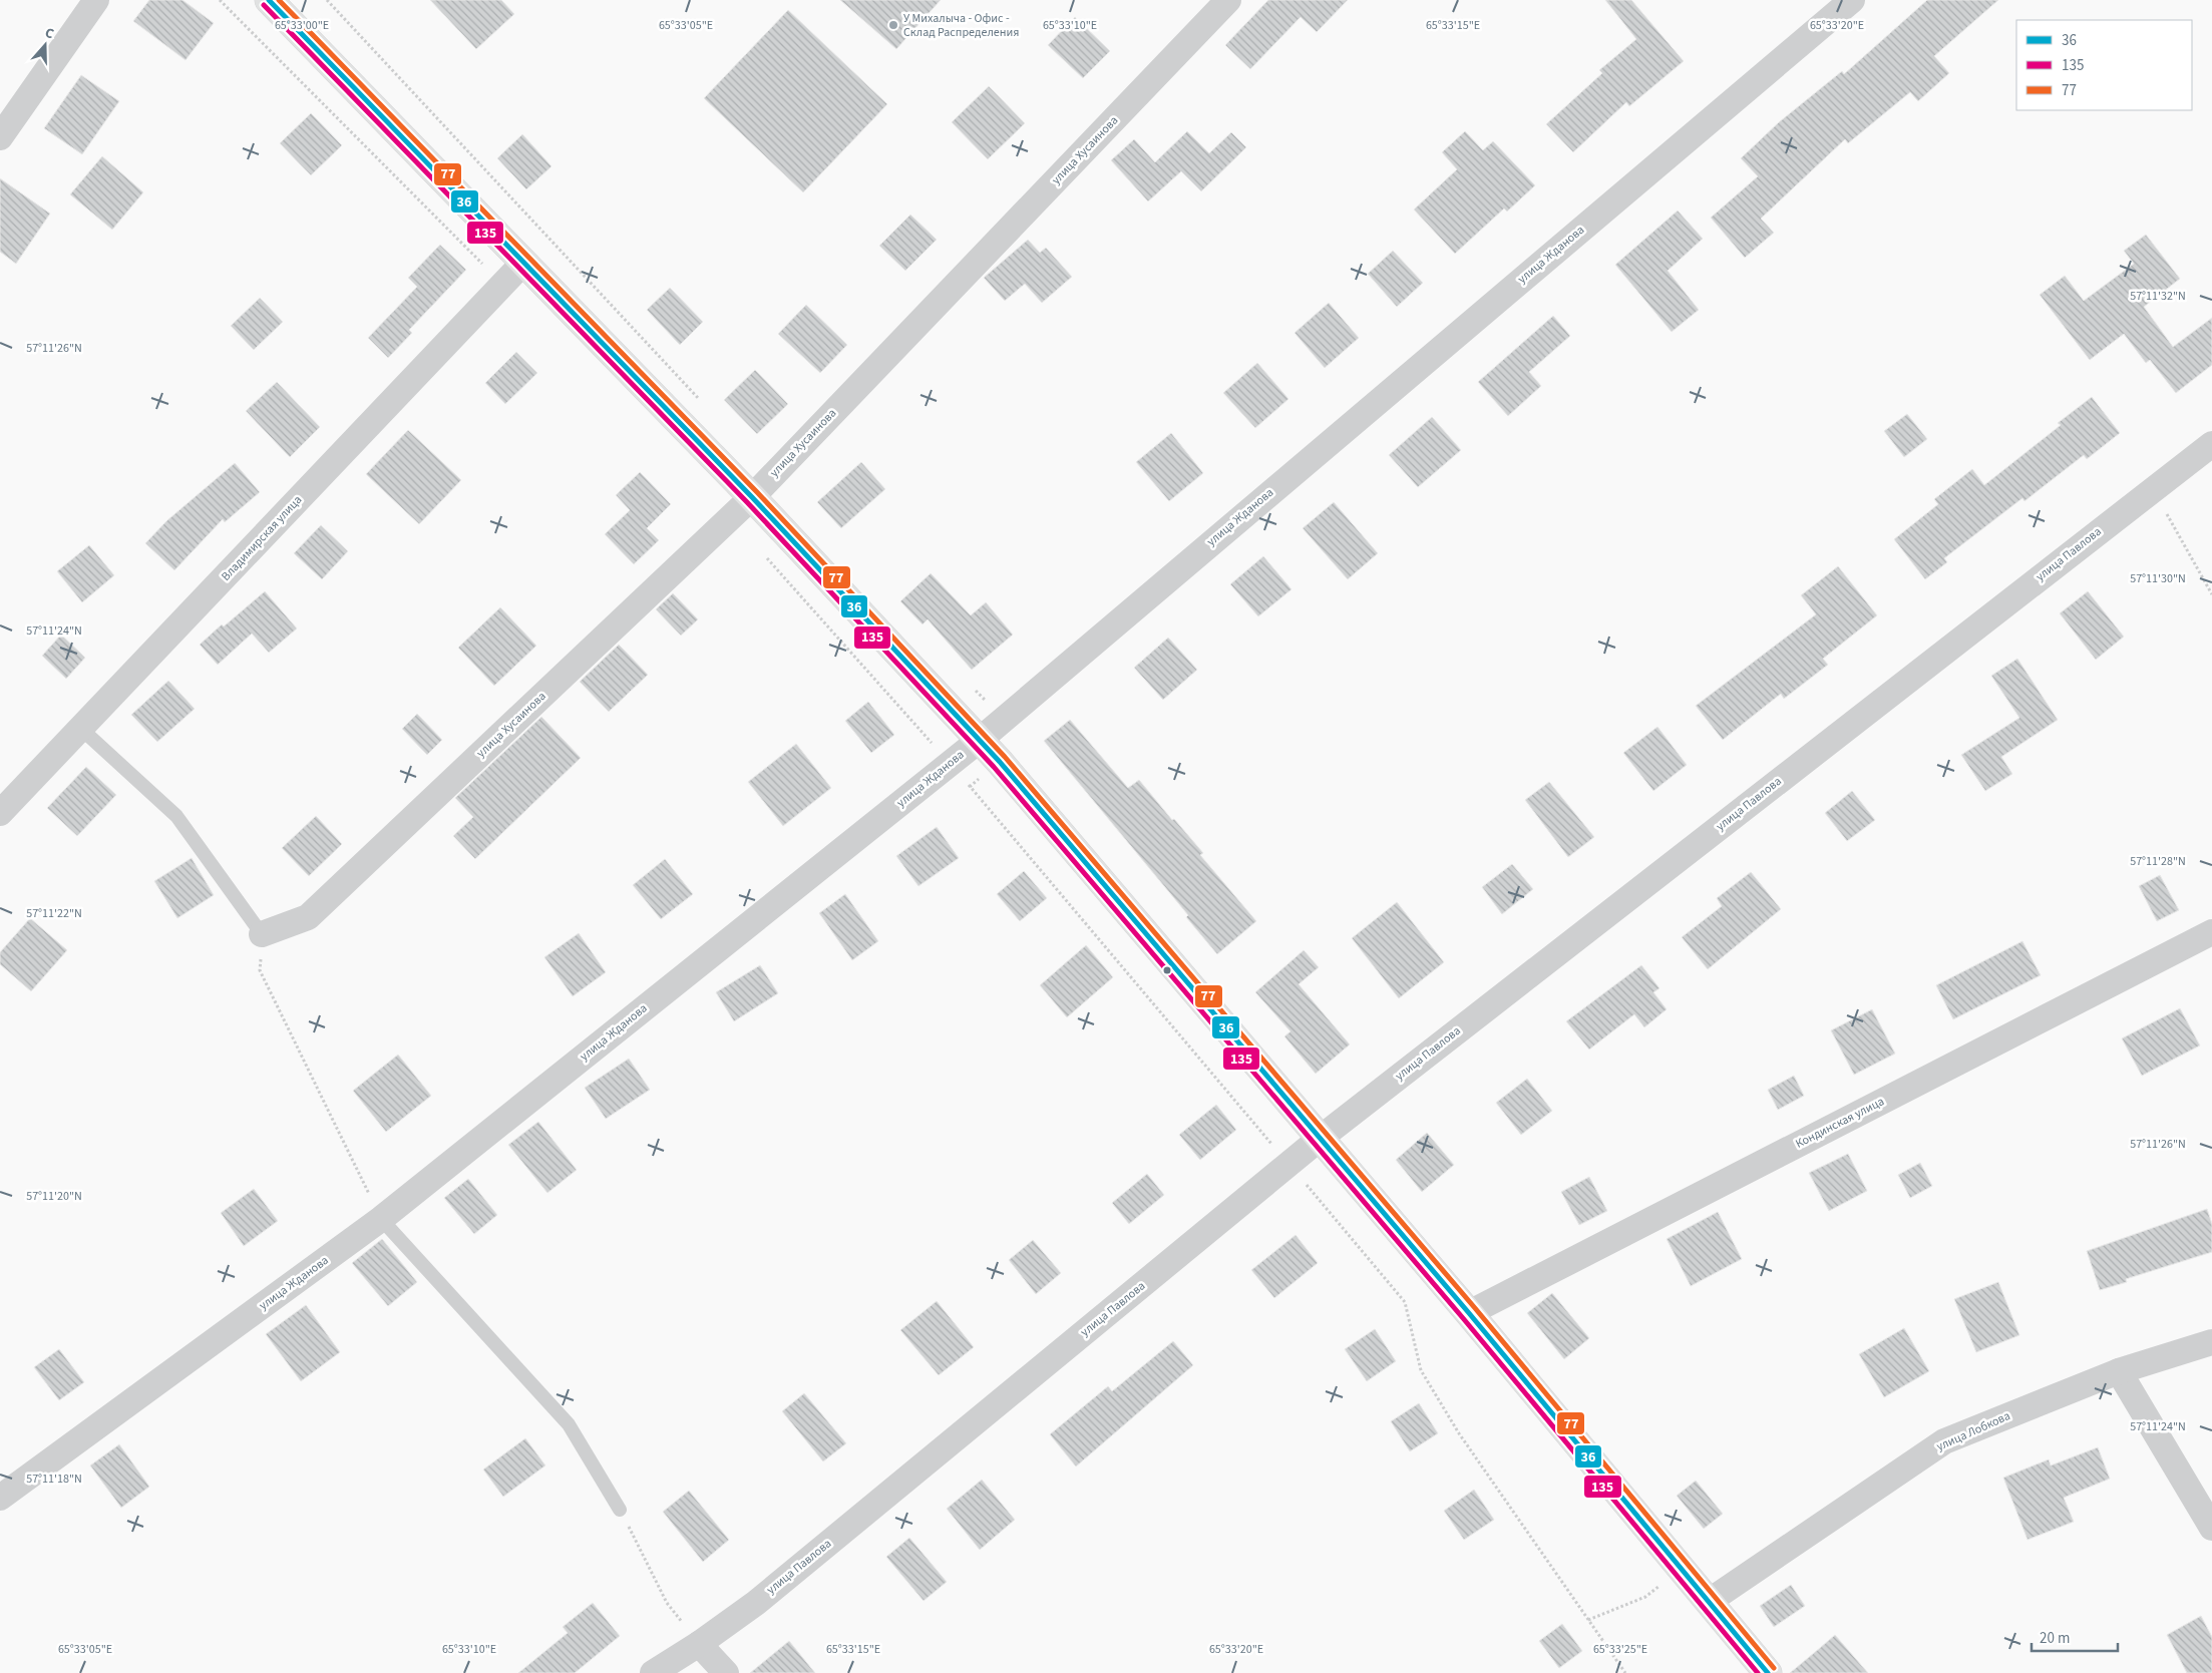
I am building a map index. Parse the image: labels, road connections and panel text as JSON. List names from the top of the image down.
{
  "streets": {
    "street": [
      "улица Хусаинова",
      "улица Жданова",
      "Владимирская улица",
      "улица Павлова",
      "Кондинская улица",
      "улица Лобкова"
    ]
  },
  "places": ["У Михалыча - Офис - Склад Распределения"],
  "lines": ["transit line 36", "transit line 77", "transit line 135"],
  "legend": ["36", "135", "77"],
  "scale_bar": "20 m",
  "north": "top",
  "coordinates": [
    "65°33'00\"E",
    "65°33'05\"E",
    "65°33'10\"E",
    "65°33'15\"E",
    "65°33'20\"E",
    "57°11'32\"N",
    "57°11'26\"N",
    "57°11'30\"N",
    "57°11'24\"N",
    "57°11'28\"N",
    "57°11'22\"N",
    "57°11'20\"N",
    "57°11'18\"N",
    "65°33'25\"E"
  ]
}
